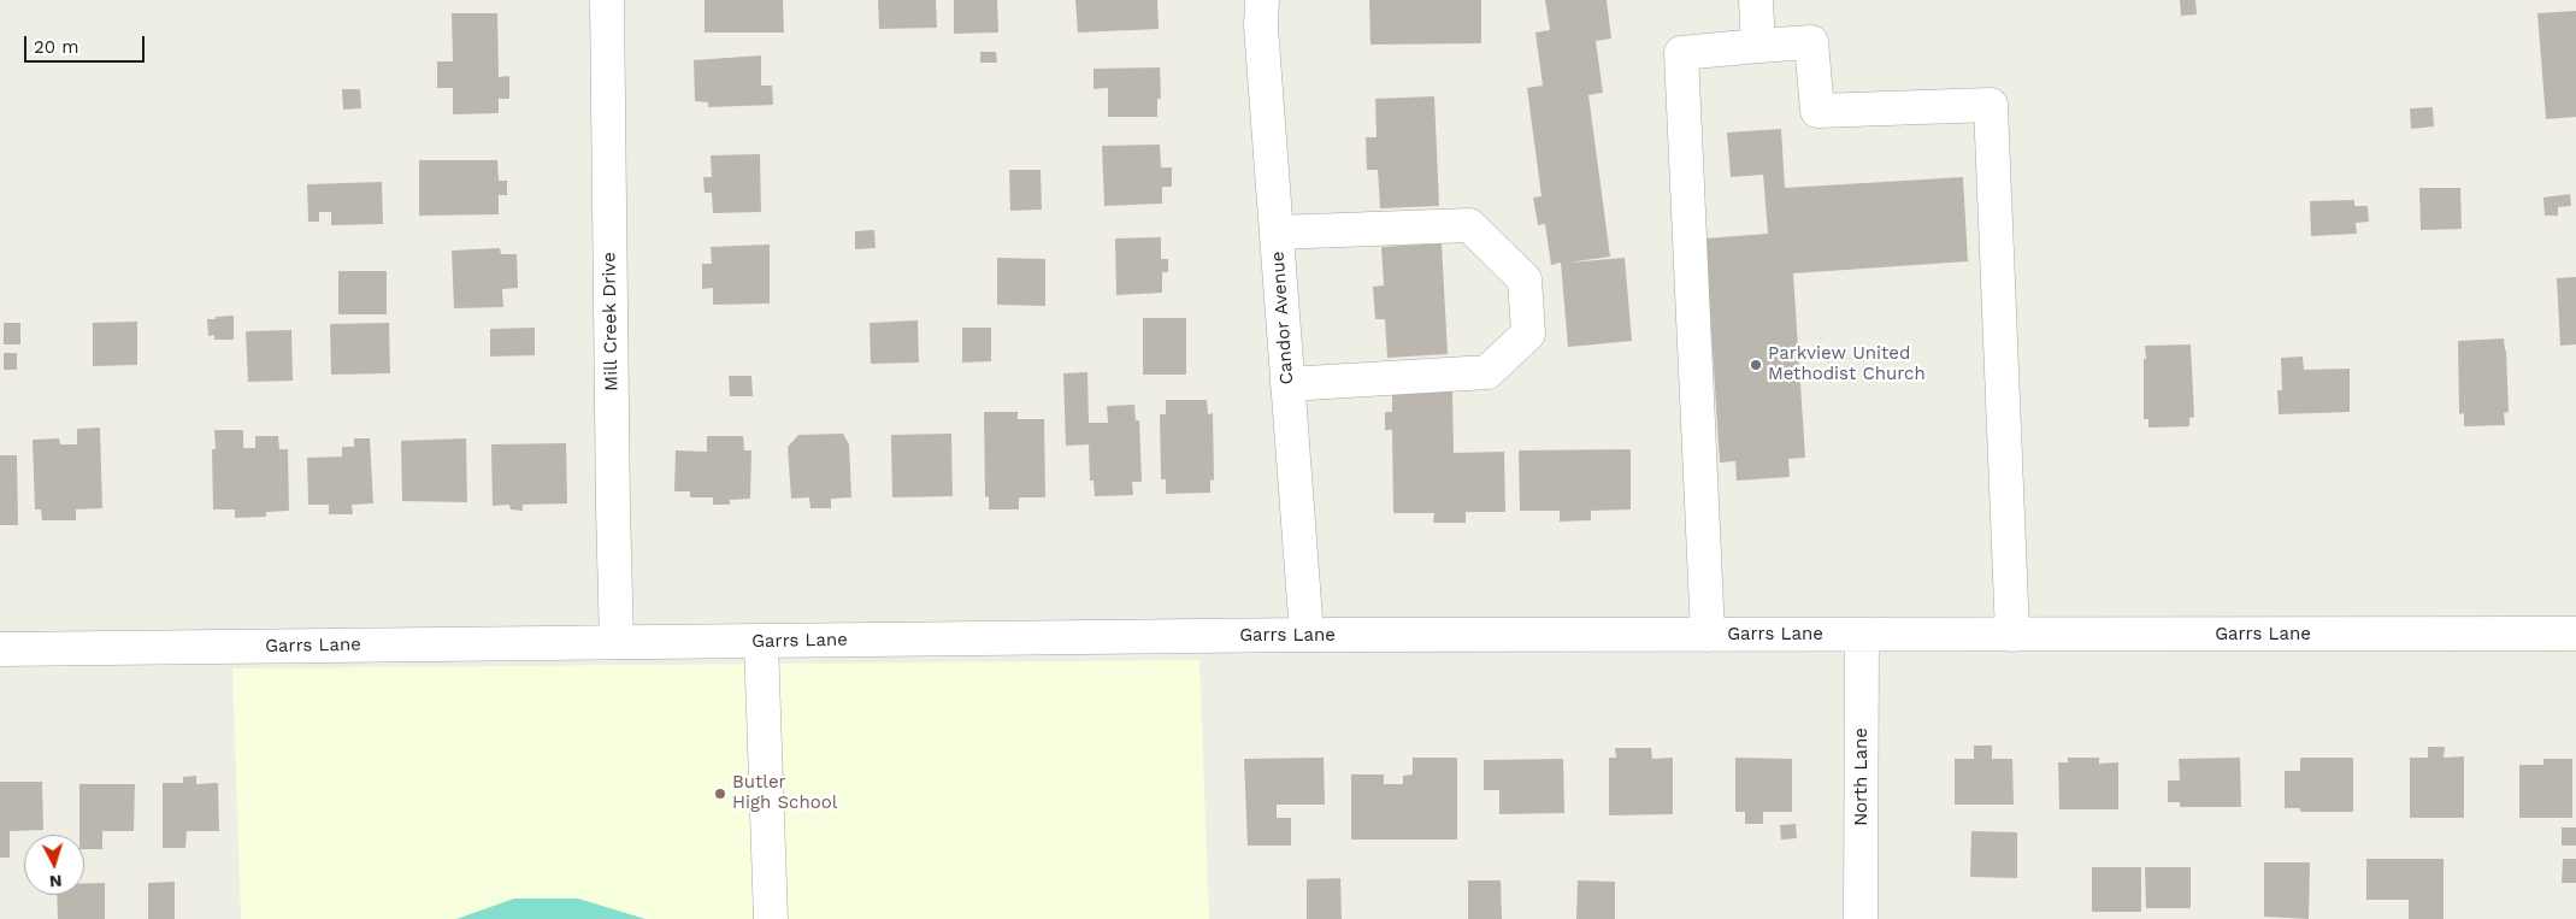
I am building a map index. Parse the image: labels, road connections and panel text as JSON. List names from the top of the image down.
{
  "streets": {
    "street": [
      "Candor Avenue",
      "Mill Creek Drive",
      "Garrs Lane",
      "North Lane"
    ]
  },
  "crossings": [
    ["Candor Avenue", "Garrs Lane"],
    ["Mill Creek Drive", "Garrs Lane"],
    ["Garrs Lane", "North Lane"]
  ],
  "places": ["Parkview United Methodist Church", "Butler High School"],
  "scale_bar": "20 m",
  "north": "bottom"
}
